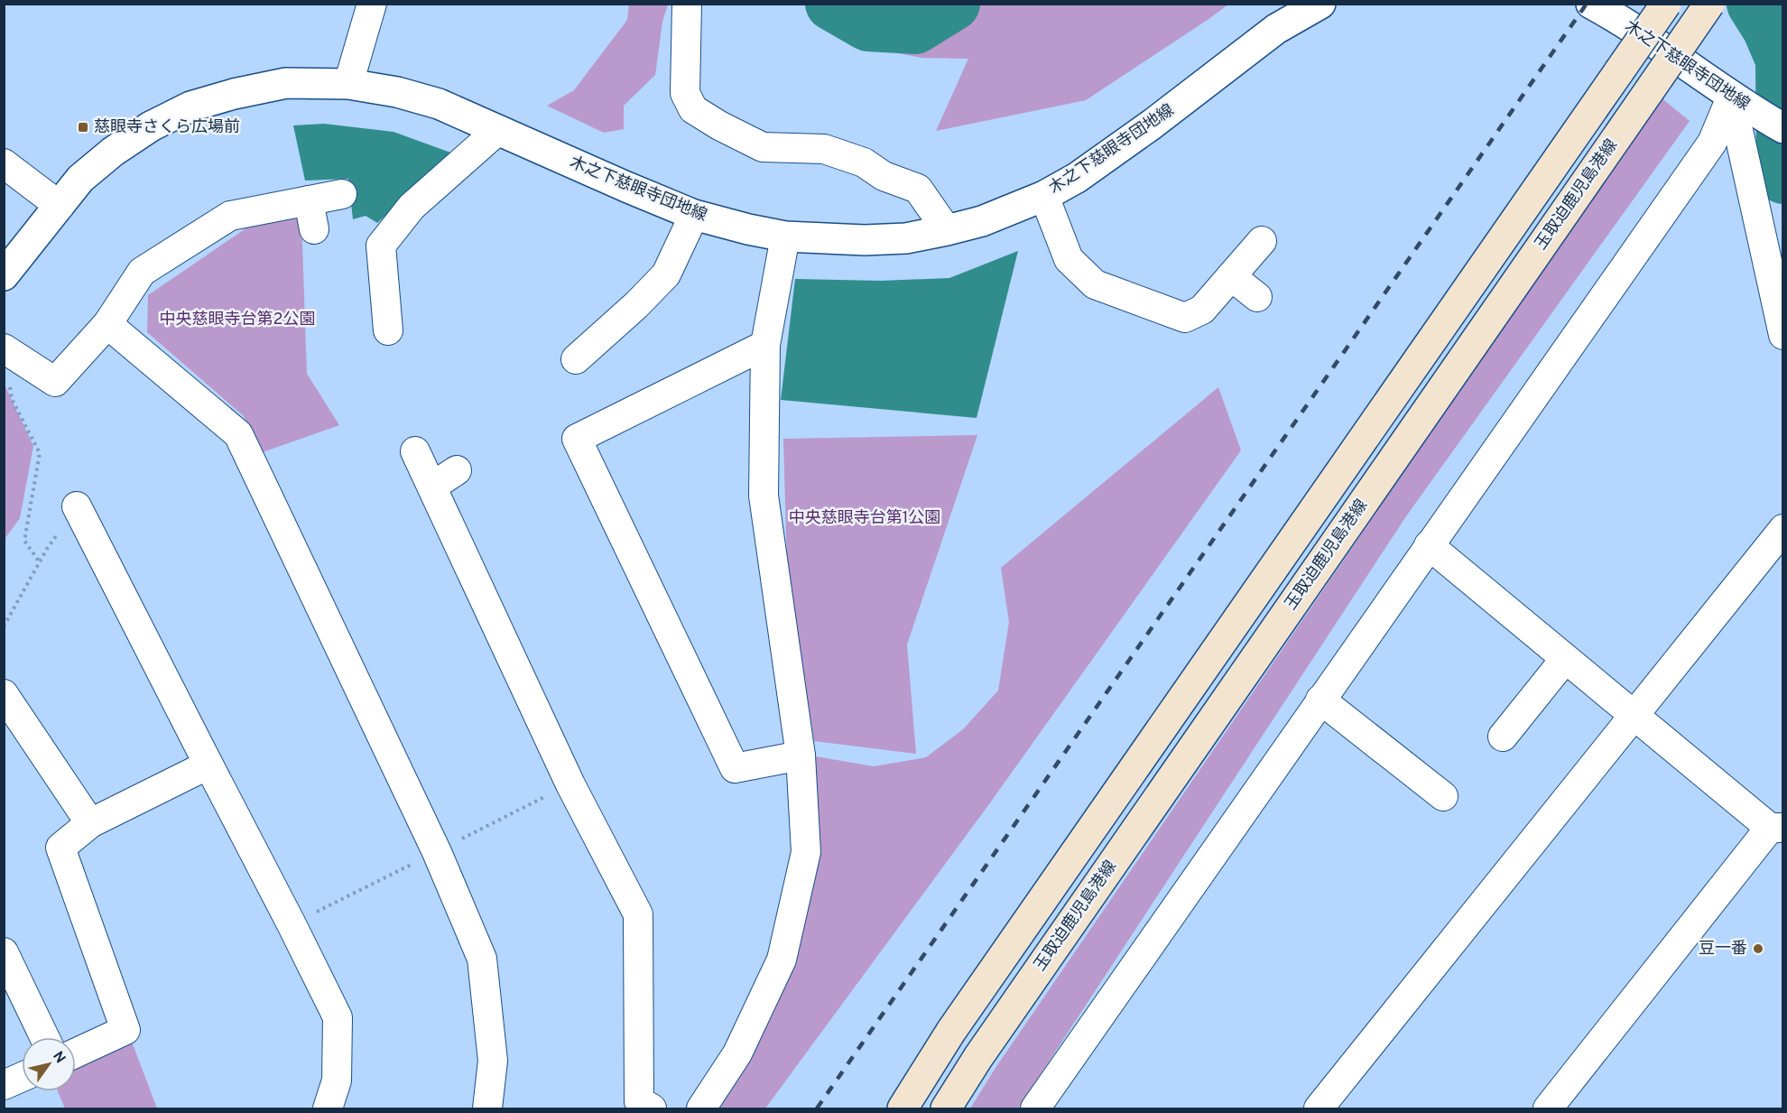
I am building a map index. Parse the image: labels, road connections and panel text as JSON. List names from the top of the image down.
{
  "streets": {
    "main road": ["玉取迫鹿児島港線"],
    "street": ["木之下慈眼寺団地線"]
  },
  "parks": ["中央慈眼寺台第2公園", "中央慈眼寺台第1公園"],
  "places": {
    "transit": ["慈眼寺さくら広場前"],
    "other": ["豆一番"]
  },
  "north": "top right"
}
